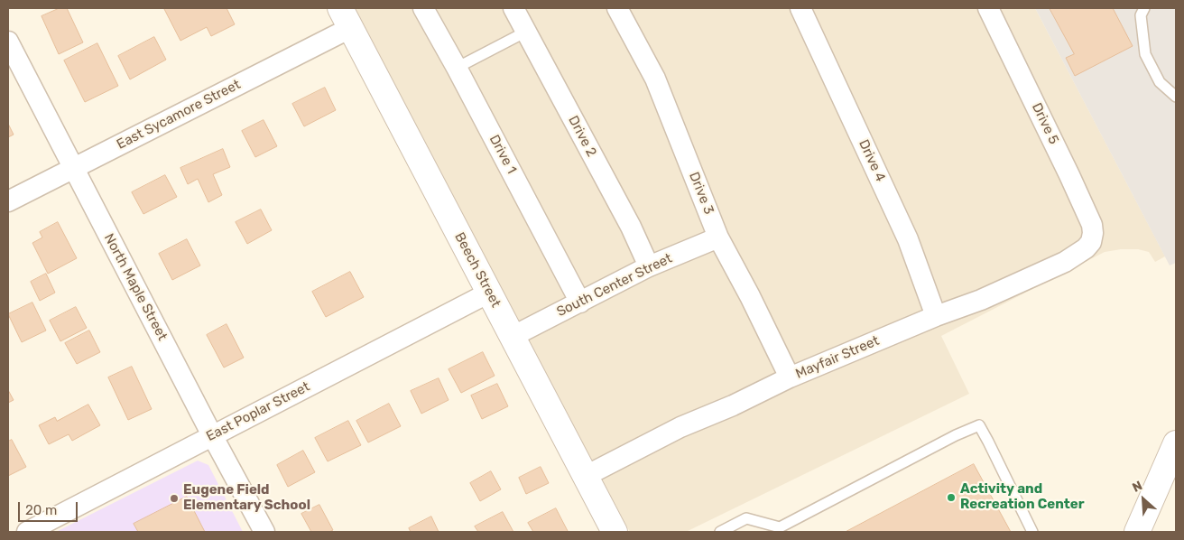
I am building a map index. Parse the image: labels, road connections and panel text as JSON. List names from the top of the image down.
{
  "streets": {
    "street": [
      "East Sycamore Street",
      "Drive 5",
      "Drive 2",
      "Drive 1",
      "Drive 4",
      "Drive 3",
      "Beech Street",
      "South Center Street",
      "North Maple Street",
      "Mayfair Street",
      "East Poplar Street"
    ]
  },
  "crossings": [
    ["East Sycamore Street", "Beech Street"],
    ["East Sycamore Street", "North Maple Street"],
    ["Drive 5", "Mayfair Street"],
    ["Drive 2", "South Center Street"],
    ["Drive 1", "South Center Street"],
    ["Drive 4", "Mayfair Street"],
    ["Drive 3", "South Center Street"],
    ["Drive 3", "Mayfair Street"],
    ["Beech Street", "South Center Street"],
    ["Beech Street", "Mayfair Street"],
    ["Beech Street", "East Poplar Street"],
    ["North Maple Street", "East Poplar Street"]
  ],
  "places": ["Activity and Recreation Center", "Eugene Field Elementary School"],
  "scale_bar": "20 m",
  "north": "top left"
}
